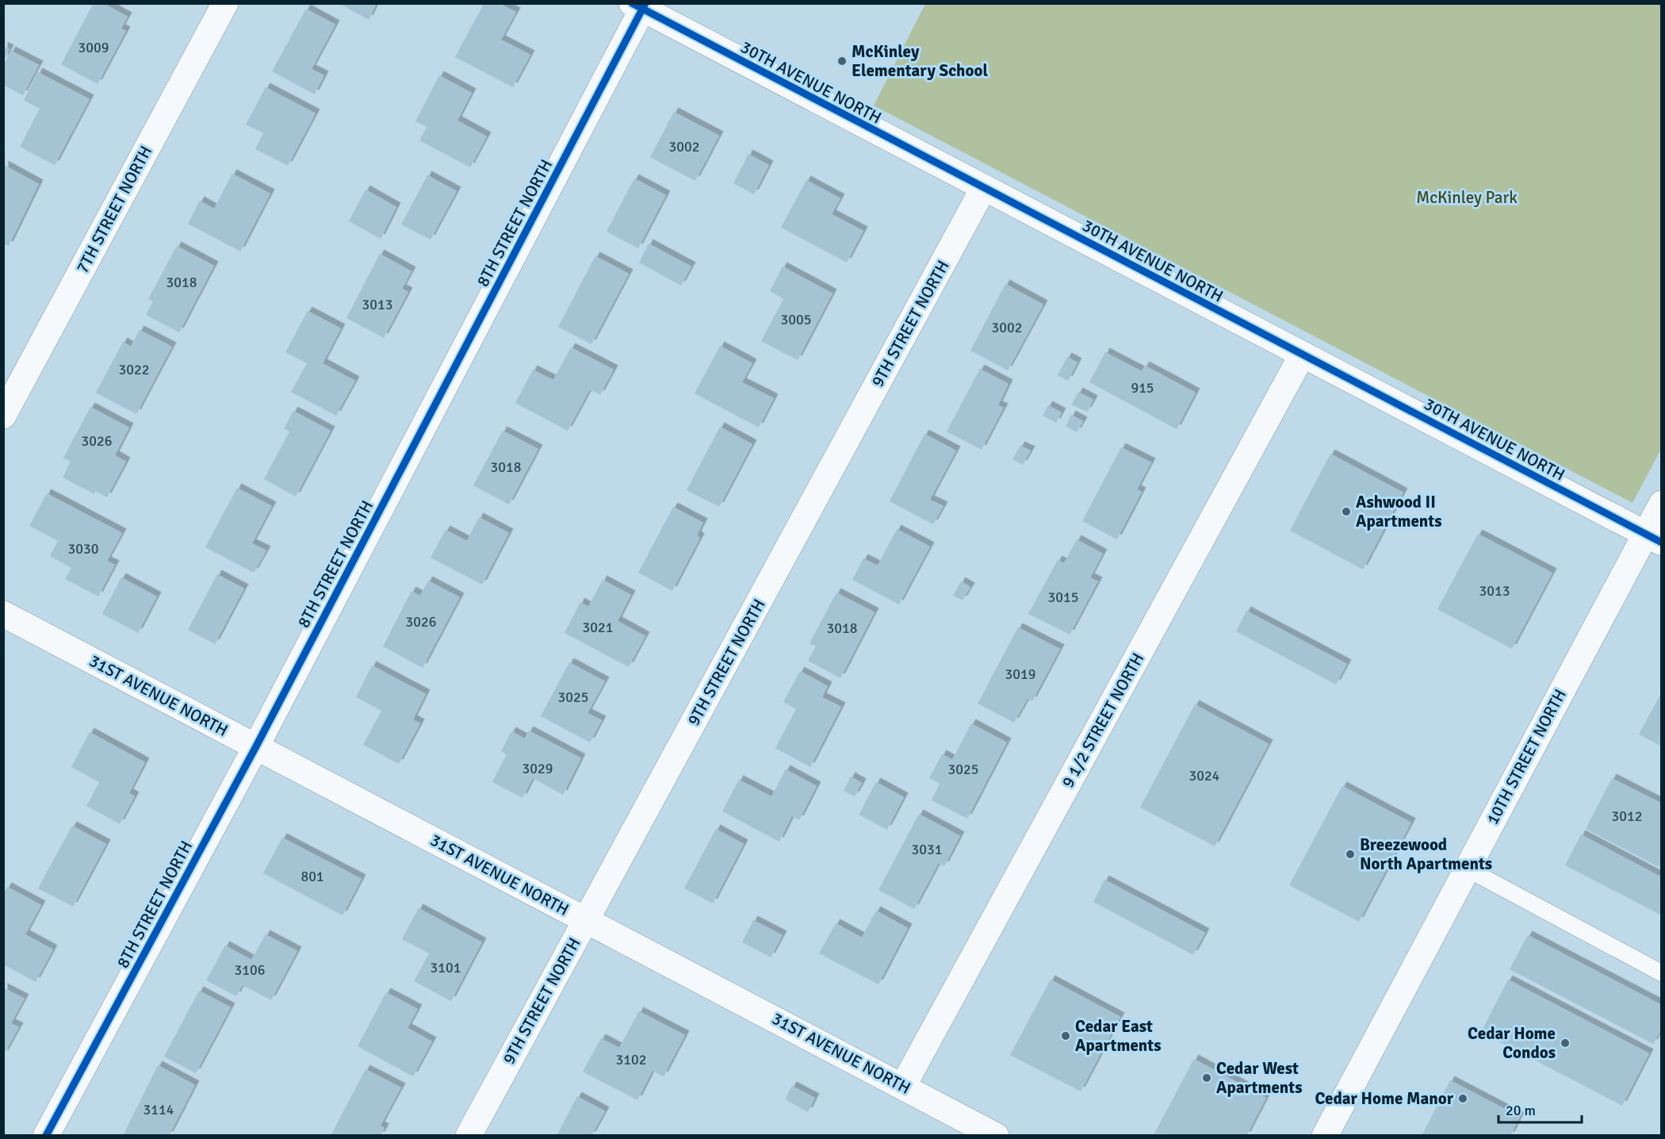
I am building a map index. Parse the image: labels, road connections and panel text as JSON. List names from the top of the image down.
{
  "streets": {
    "street": [
      "30TH AVENUE NORTH",
      "7TH STREET NORTH",
      "8TH STREET NORTH",
      "9TH STREET NORTH",
      "31ST AVENUE NORTH",
      "9 1/2 STREET NORTH",
      "10TH STREET NORTH"
    ]
  },
  "crossings": [
    ["30TH AVENUE NORTH", "8TH STREET NORTH"],
    ["30TH AVENUE NORTH", "9TH STREET NORTH"],
    ["30TH AVENUE NORTH", "9 1/2 STREET NORTH"],
    ["30TH AVENUE NORTH", "10TH STREET NORTH"],
    ["8TH STREET NORTH", "31ST AVENUE NORTH"],
    ["9TH STREET NORTH", "31ST AVENUE NORTH"],
    ["31ST AVENUE NORTH", "9 1/2 STREET NORTH"]
  ],
  "parks": ["McKinley Park"],
  "places": [
    "McKinley Elementary School",
    "Ashwood II Apartments",
    "Breezewood North Apartments",
    "Cedar East Apartments",
    "Cedar Home Condos",
    "Cedar West Apartments",
    "Cedar Home Manor"
  ],
  "house_numbers": [
    "3009",
    "3002",
    "3018",
    "3013",
    "3005",
    "3002",
    "3022",
    "915",
    "3026",
    "3018",
    "3030",
    "3013",
    "3015",
    "3026",
    "3021",
    "3018",
    "3019",
    "3025",
    "3029",
    "3025",
    "3024",
    "3012",
    "3031",
    "801",
    "3101",
    "3106",
    "3102",
    "3114"
  ],
  "scale_bar": "20 m"
}
